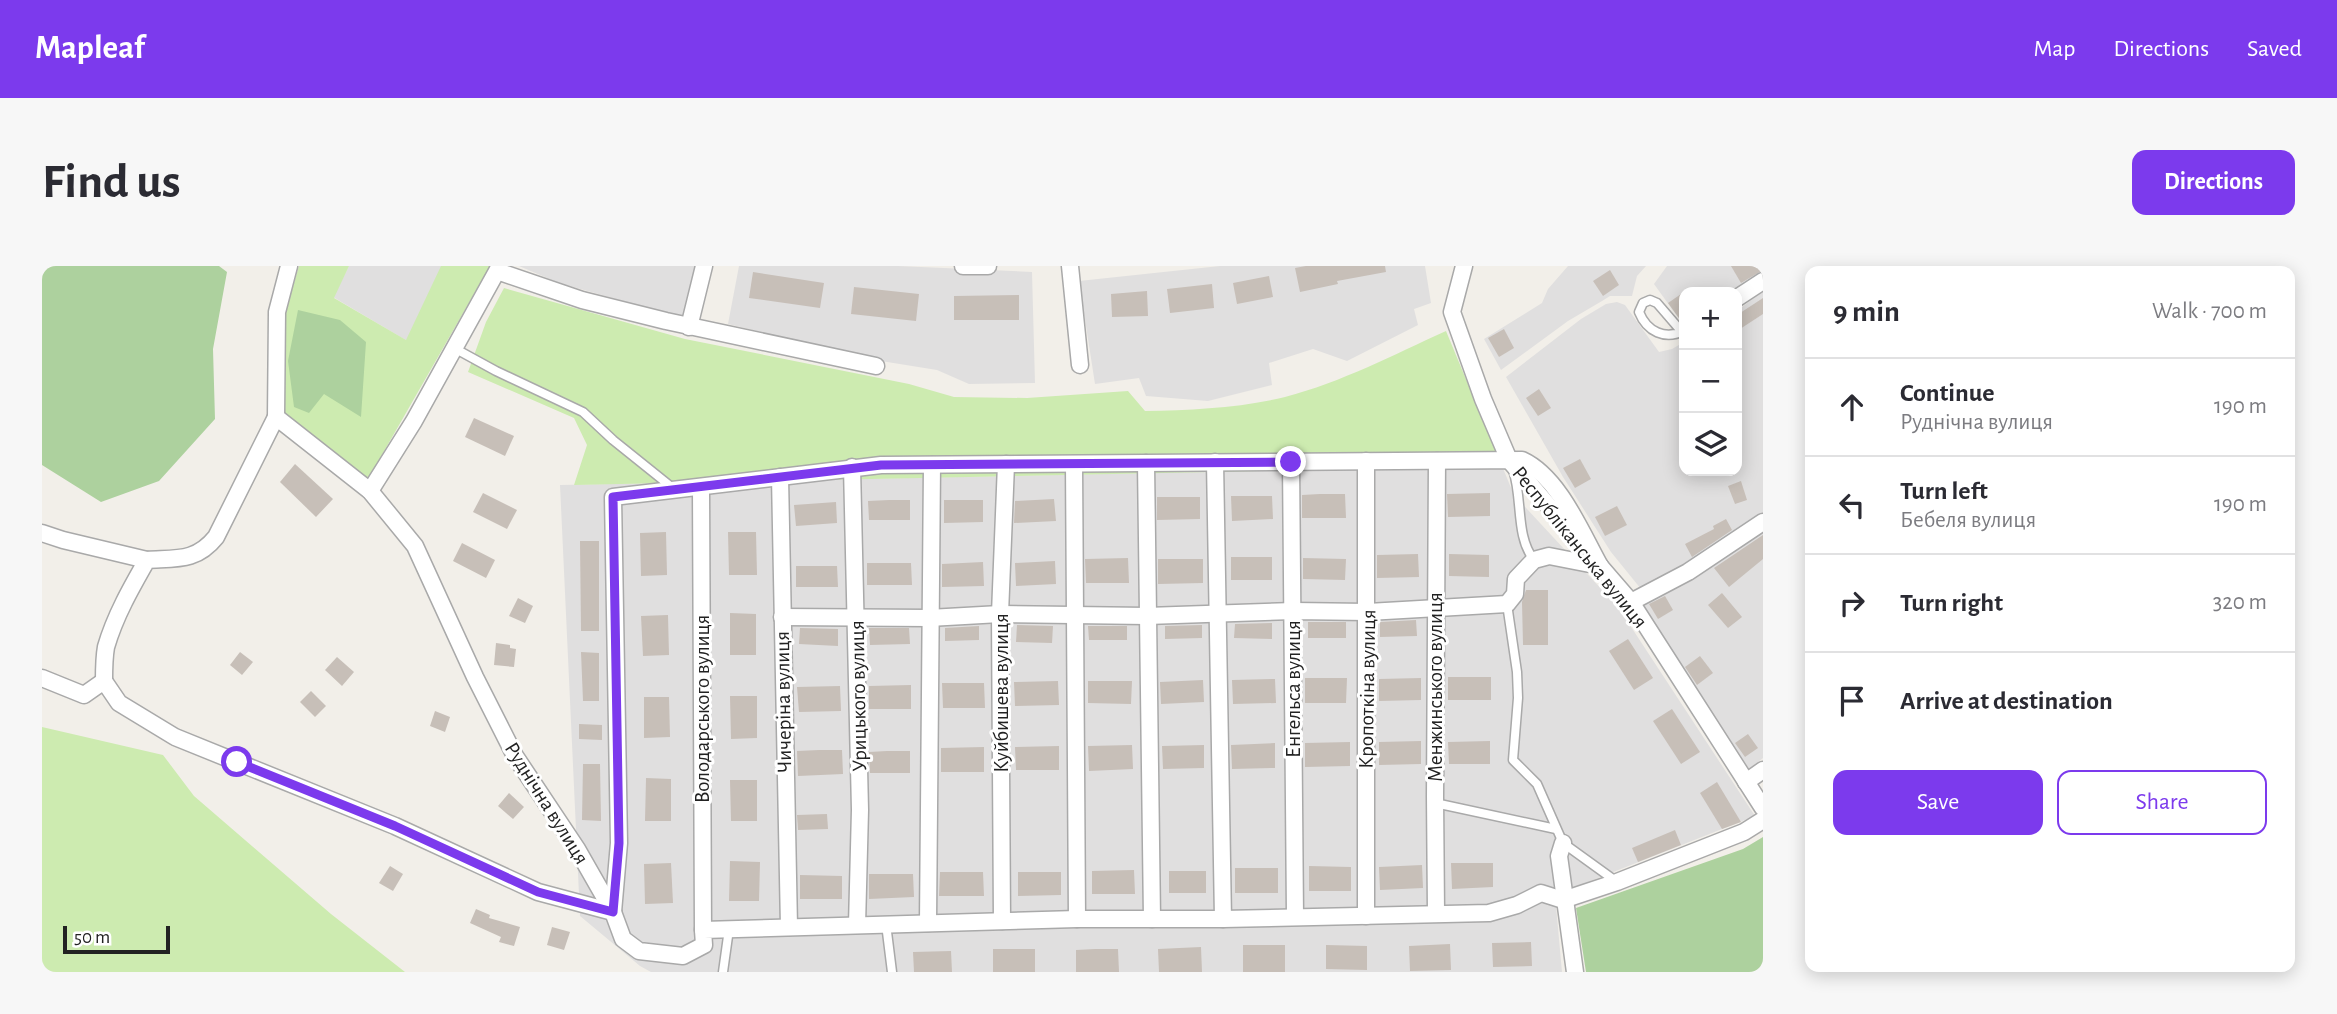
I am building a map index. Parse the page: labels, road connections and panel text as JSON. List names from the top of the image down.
{
  "streets": {
    "street": [
      "Республіканська вулиця",
      "Менжинського вулиця",
      "Енгельса вулиця",
      "Кропоткіна вулиця",
      "Куйбишева вулиця",
      "Урицького вулиця",
      "Чичеріна вулиця",
      "Володарського вулиця",
      "Руднічна вулиця"
    ]
  },
  "crossings": [
    ["Володарського вулиця", "Руднічна вулиця"]
  ],
  "scale_bar": "50 m",
  "page": {
    "header": "Mapleaf",
    "nav": ["Map", "Directions", "Saved"],
    "buttons": [
      "Directions",
      ["Save", "Share"]
    ],
    "title": "Find us",
    "heading": ["9 min", "Walk · 700 m"],
    "map_buttons": ["+", "−"],
    "list": [
      ["Continue", "Руднічна вулиця", "190 m"],
      ["Turn left", "Бебеля вулиця", "190 m"],
      ["Turn right", "320 m"],
      "Arrive at destination"
    ],
    "scale": "50 m"
  }
}
